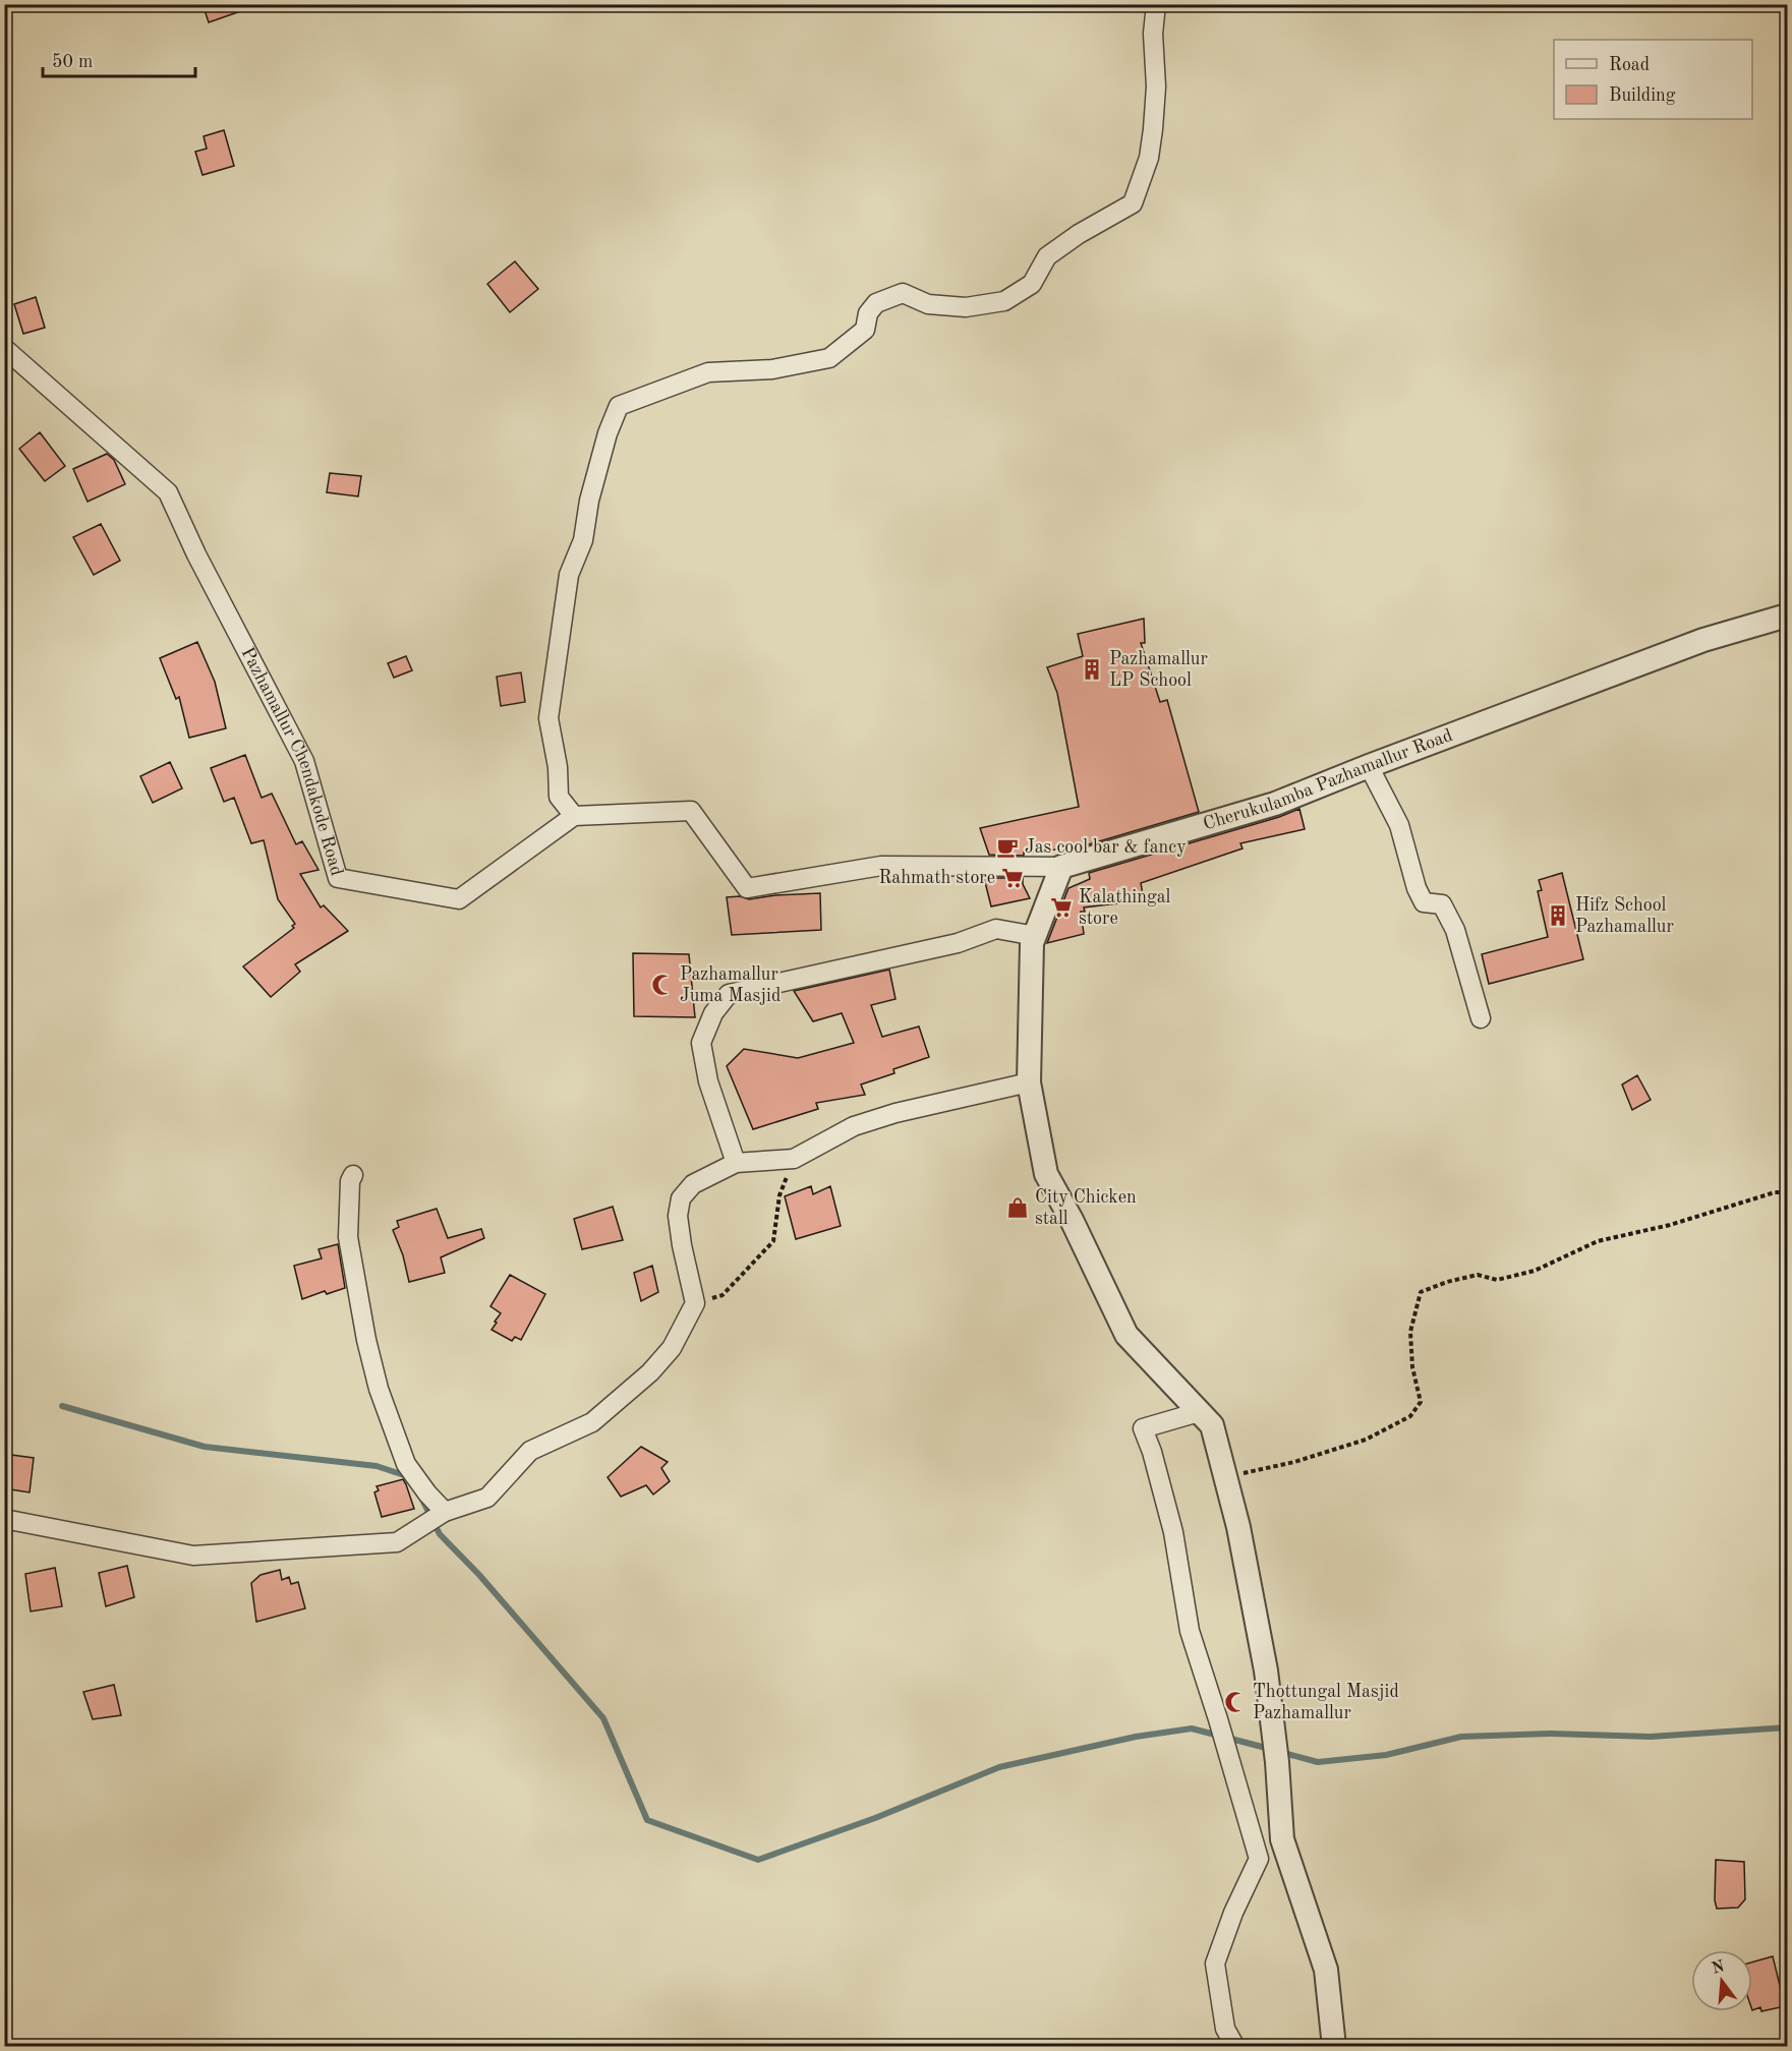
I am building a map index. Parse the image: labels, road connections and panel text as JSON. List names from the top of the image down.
{
  "streets": {
    "street": ["Pazhamallur Chendakode Road", "Cherukulamba Pazhamallur Road"]
  },
  "places": {
    "building": ["Pazhamallur LP School", "Hifz School Pazhamallur"],
    "cafe": ["Jas cool bar & fancy"],
    "supermarket": ["Rahmath store", "Kalathingal store"],
    "mosque": ["Pazhamallur Juma Masjid", "Thottungal Masjid Pazhamallur"],
    "shop": ["City Chicken stall"]
  },
  "legend": ["Road", "Building"],
  "scale_bar": "50 m",
  "north": "top"
}
